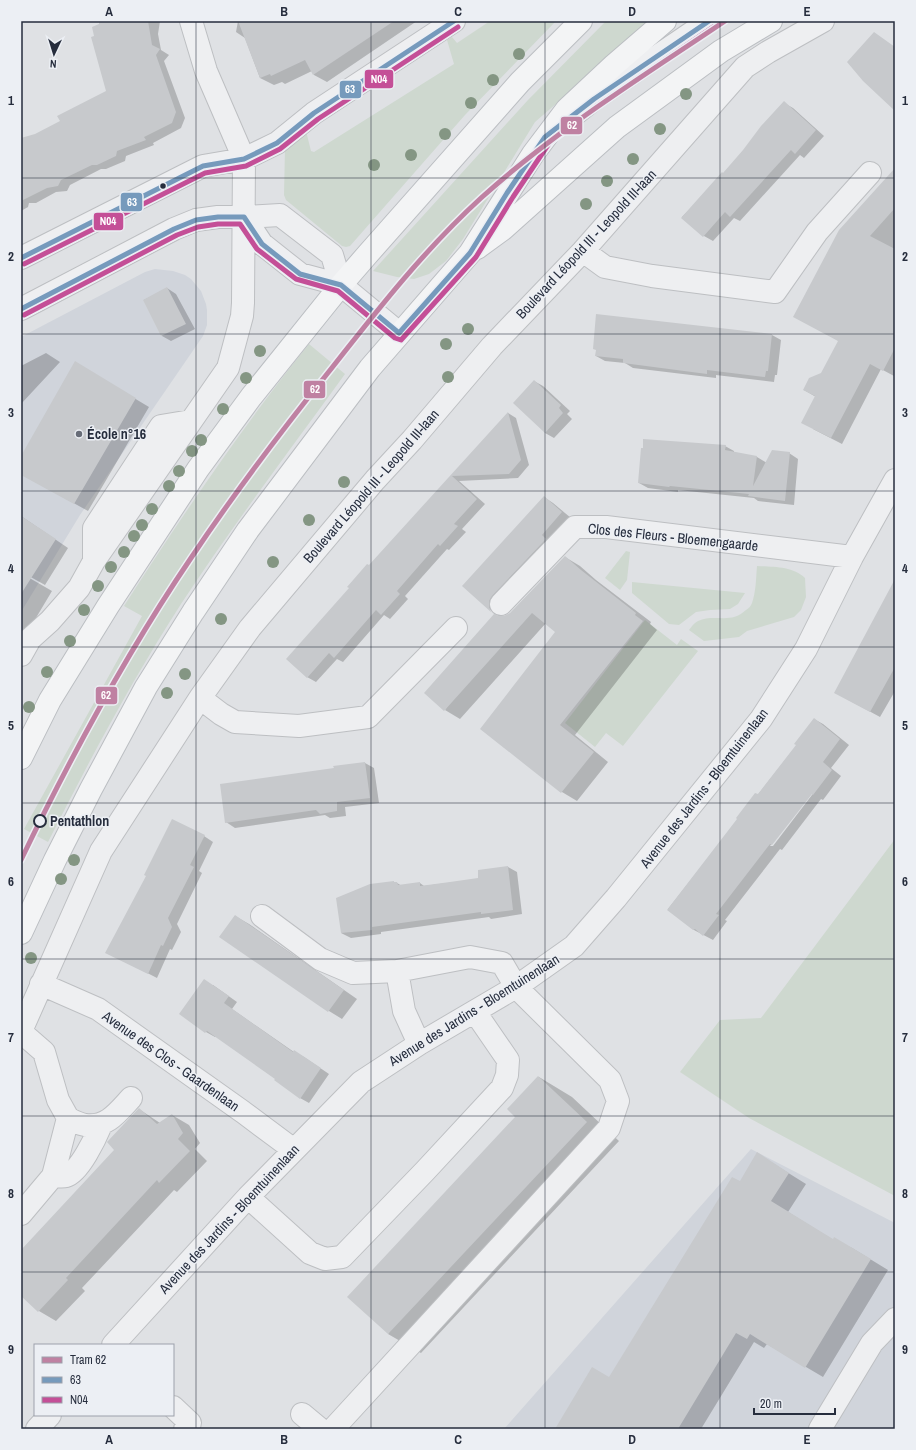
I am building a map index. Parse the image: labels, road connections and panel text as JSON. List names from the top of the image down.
{
  "streets": {
    "street": [
      "Boulevard Léopold III - Leopold III-laan",
      "Clos des Fleurs - Bloemengaarde",
      "Avenue des Jardins - Bloemtuinenlaan",
      "Avenue des Clos - Gaardenlaan"
    ]
  },
  "crossings": [
    ["Boulevard Léopold III - Leopold III-laan", "Avenue des Clos - Gaardenlaan"],
    ["Clos des Fleurs - Bloemengaarde", "Avenue des Jardins - Bloemtuinenlaan"],
    ["Avenue des Jardins - Bloemtuinenlaan", "Avenue des Clos - Gaardenlaan"]
  ],
  "places": ["École n°16", "Pentathlon"],
  "lines": ["tram line 62", "transit line 63", "transit line N04"],
  "legend": ["Tram 62", "63", "N04"],
  "scale_bar": "20 m",
  "north": "bottom",
  "grid": {
    "columns": [
      "A",
      "B",
      "C",
      "D",
      "E"
    ],
    "rows": [
      "1",
      "2",
      "3",
      "4",
      "5",
      "6",
      "7",
      "8",
      "9"
    ]
  }
}
